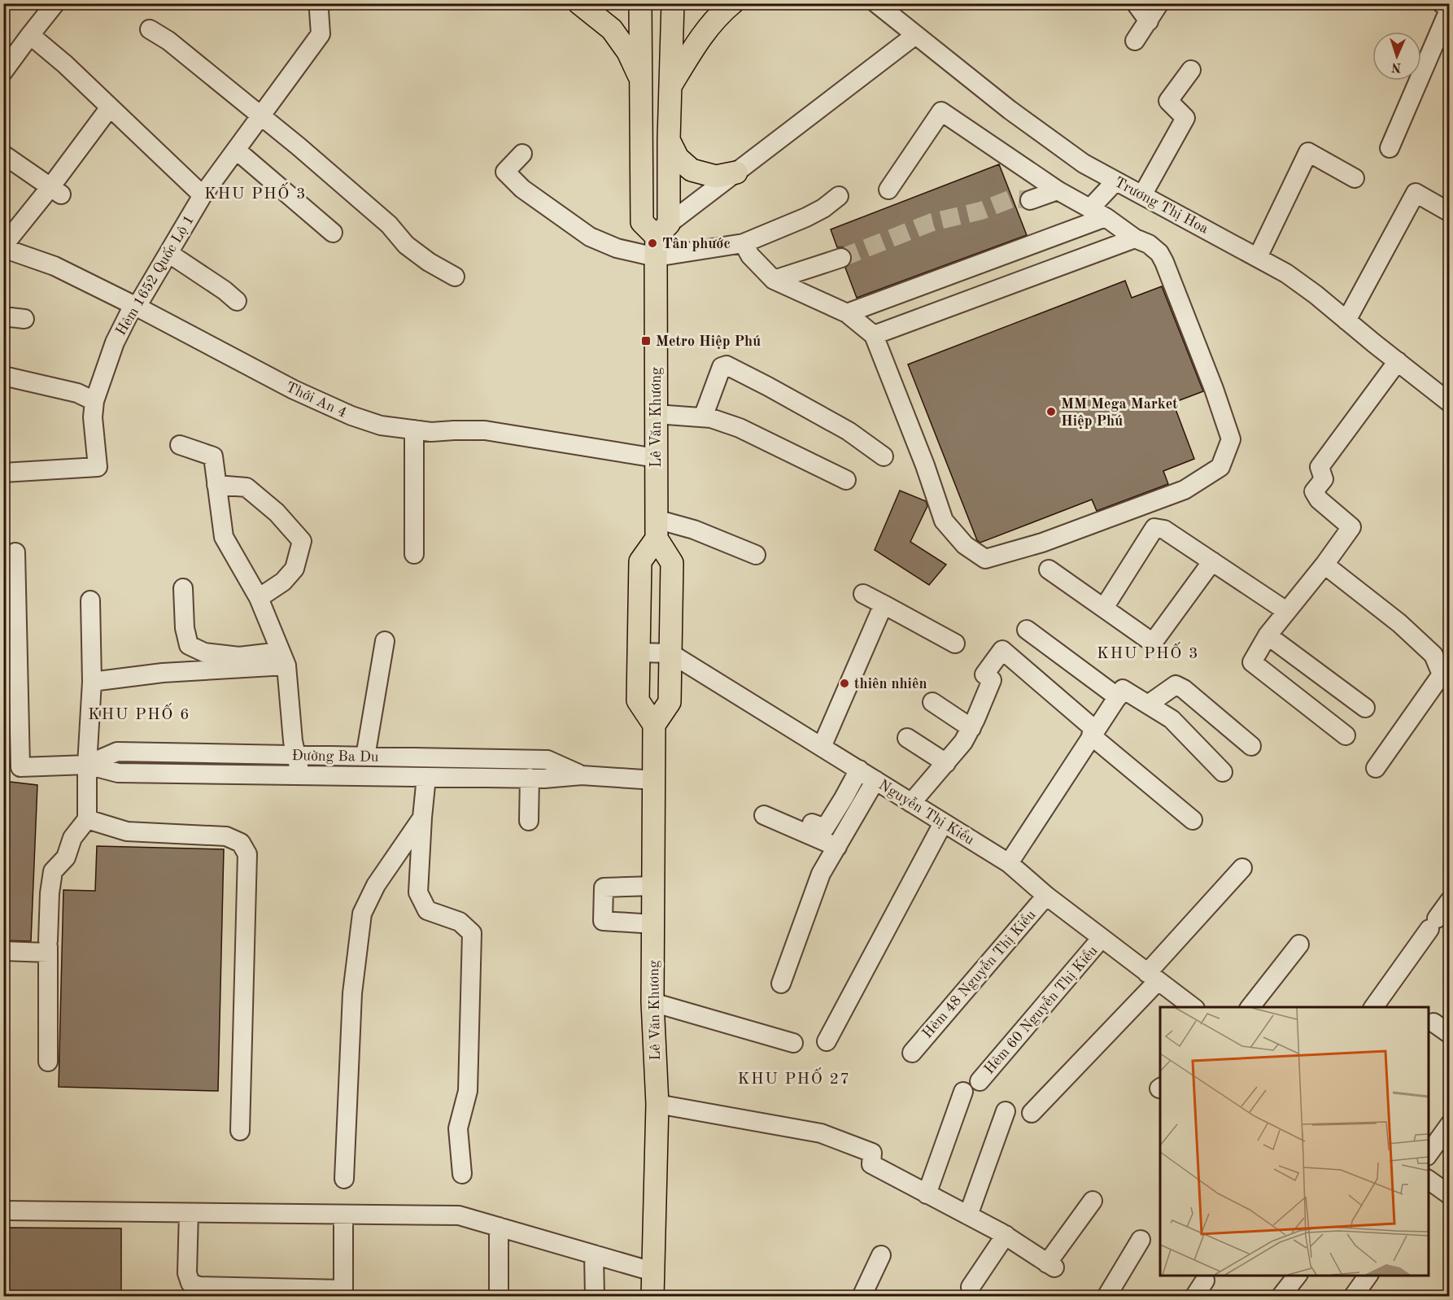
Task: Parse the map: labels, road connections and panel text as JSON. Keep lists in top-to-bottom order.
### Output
{
  "streets": {
    "main road": ["Lê Văn Khương"],
    "street": [
      "Trương Thị Hoa",
      "Hẻm 1652 Quốc Lộ 1",
      "Thới An 4",
      "Đường Ba Du",
      "Nguyễn Thị Kiểu",
      "Hẻm 48 Nguyễn Thị Kiểu",
      "Hẻm 60 Nguyễn Thị Kiểu"
    ]
  },
  "crossings": [
    ["Hẻm 1652 Quốc Lộ 1", "Thới An 4"],
    ["Thới An 4", "Lê Văn Khương"],
    ["Lê Văn Khương", "Đường Ba Du"],
    ["Nguyễn Thị Kiểu", "Hẻm 48 Nguyễn Thị Kiểu"],
    ["Nguyễn Thị Kiểu", "Hẻm 60 Nguyễn Thị Kiểu"]
  ],
  "districts": [
    "KHU PHỐ 3",
    "KHU PHỐ 3",
    "KHU PHỐ 6",
    "KHU PHỐ 27"
  ],
  "places": {
    "other": ["Tân phước", "MM Mega Market Hiệp Phú", "thiên nhiên"],
    "transit": ["Metro Hiệp Phú"]
  },
  "north": "bottom"
}
